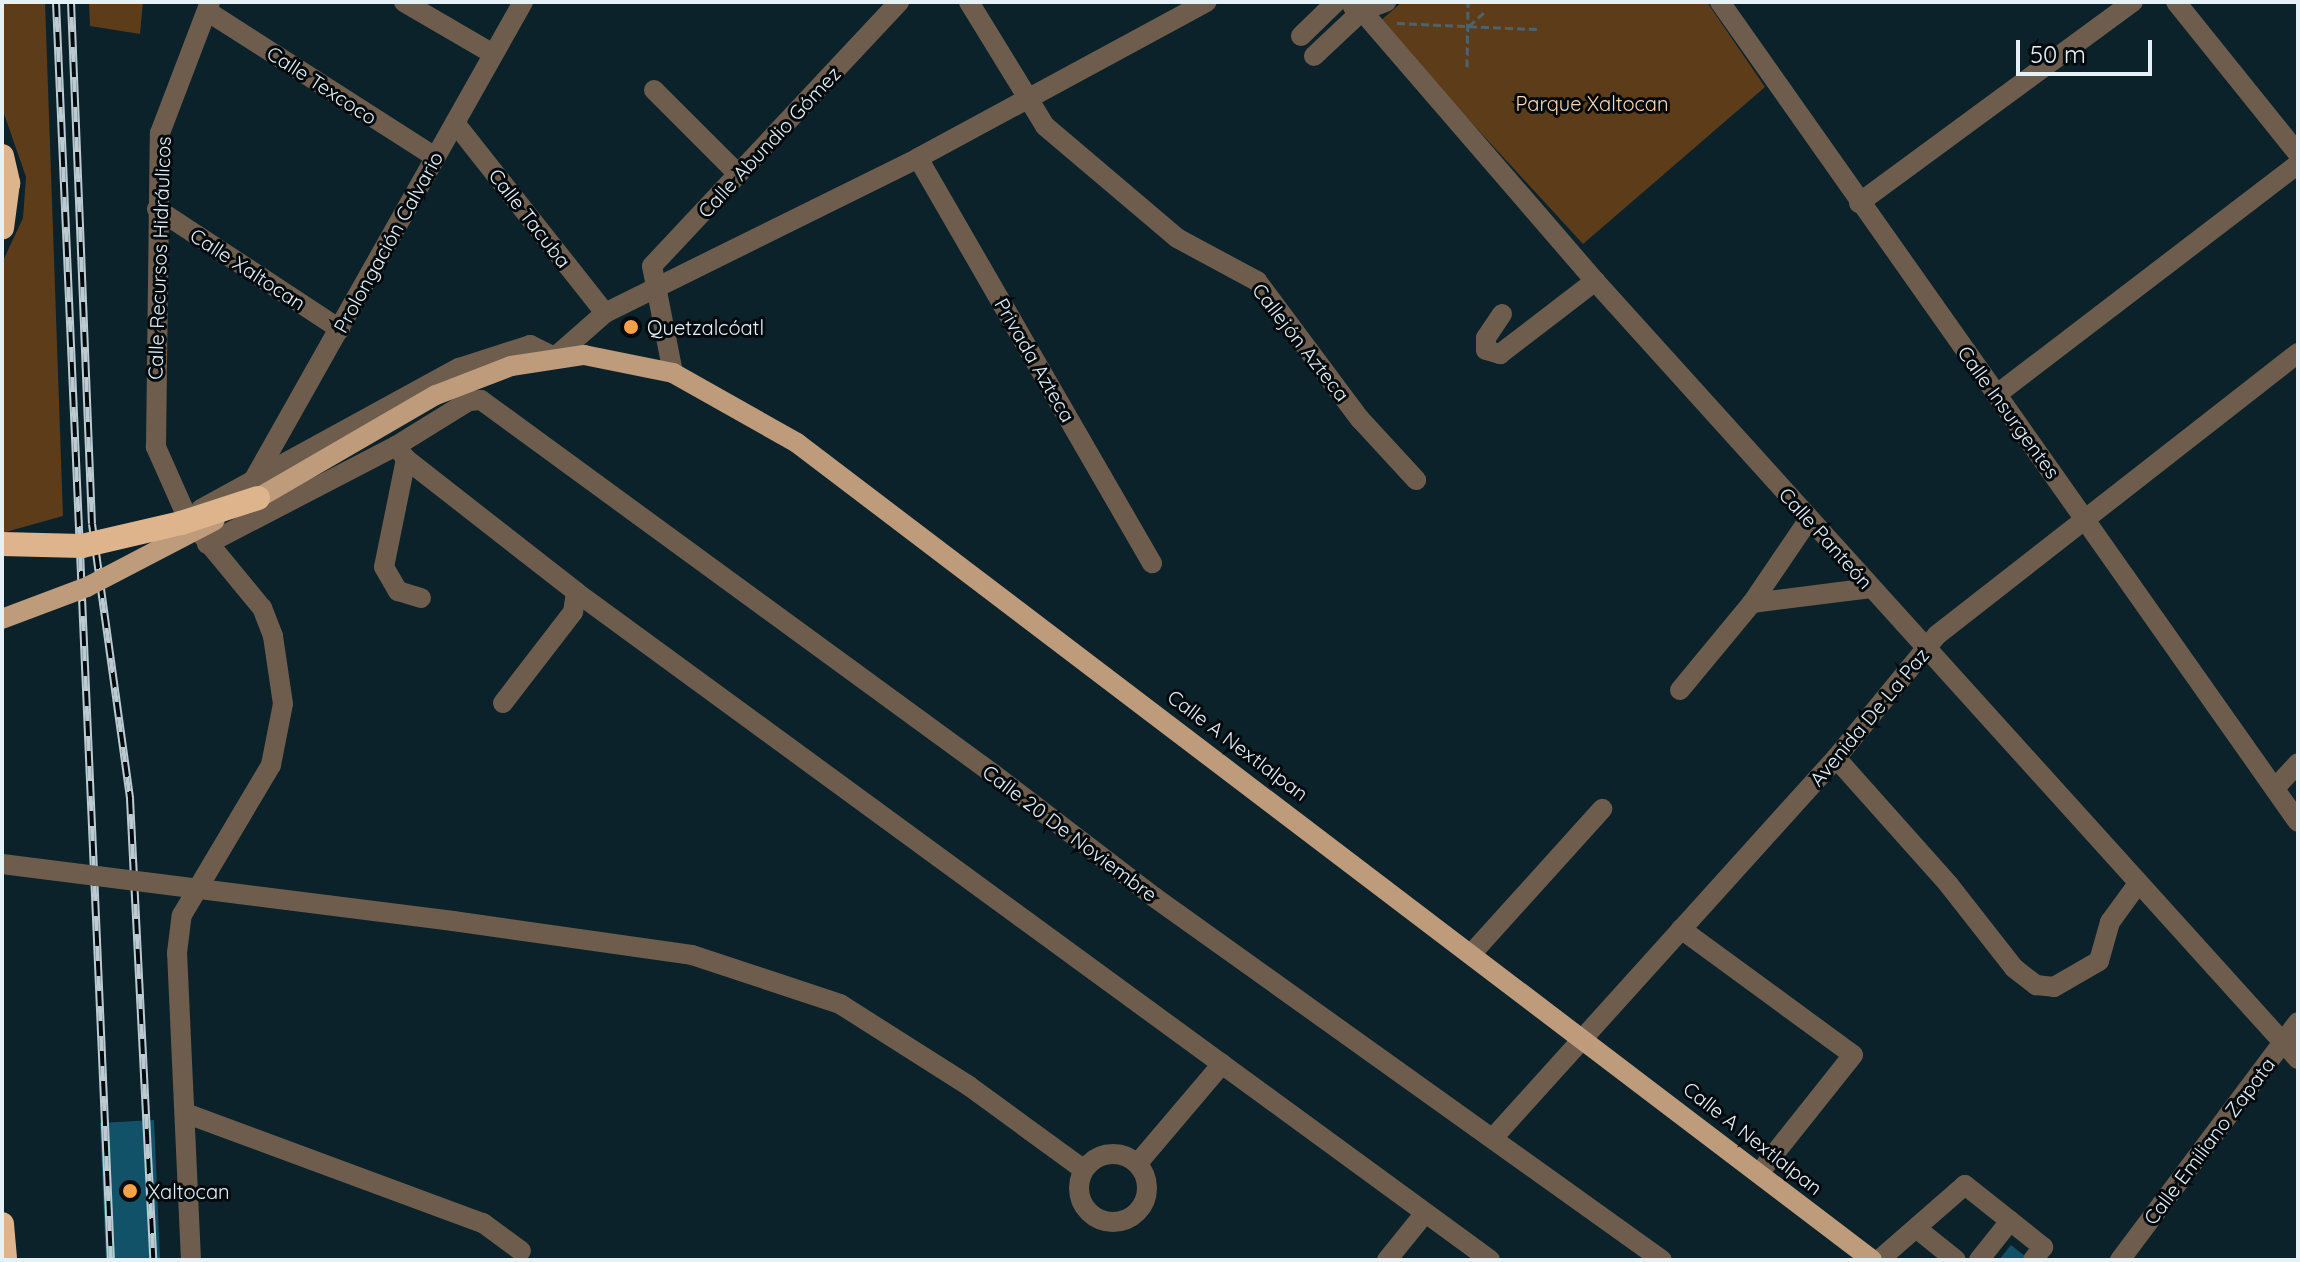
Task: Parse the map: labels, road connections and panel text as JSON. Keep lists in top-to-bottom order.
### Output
{
  "streets": {
    "main road": ["Calle A Nextlalpan"],
    "street": [
      "Calle Texcoco",
      "Calle Abundio Gómez",
      "Calle Tacuba",
      "Prolongación Calvario",
      "Calle Recursos Hidráulicos",
      "Calle Xaltocan",
      "Callejón Azteca",
      "Privada Azteca",
      "Calle Insurgentes",
      "Calle Panteón",
      "Avenida De La Paz",
      "Calle 20 De Noviembre",
      "Calle Emiliano Zapata"
    ]
  },
  "crossings": [
    ["Calle Texcoco", "Prolongación Calvario"],
    ["Calle Texcoco", "Calle Recursos Hidráulicos"],
    ["Calle Tacuba", "Prolongación Calvario"],
    ["Prolongación Calvario", "Calle Xaltocan"],
    ["Prolongación Calvario", "Calle A Nextlalpan"],
    ["Calle Recursos Hidráulicos", "Calle Xaltocan"],
    ["Calle Insurgentes", "Avenida De La Paz"],
    ["Calle Panteón", "Avenida De La Paz"],
    ["Calle Panteón", "Calle Emiliano Zapata"],
    ["Avenida De La Paz", "Calle A Nextlalpan"],
    ["Avenida De La Paz", "Calle 20 De Noviembre"]
  ],
  "parks": ["Parque Xaltocan"],
  "places": ["Quetzalcóatl", "Xaltocan"],
  "scale_bar": "50 m"
}
